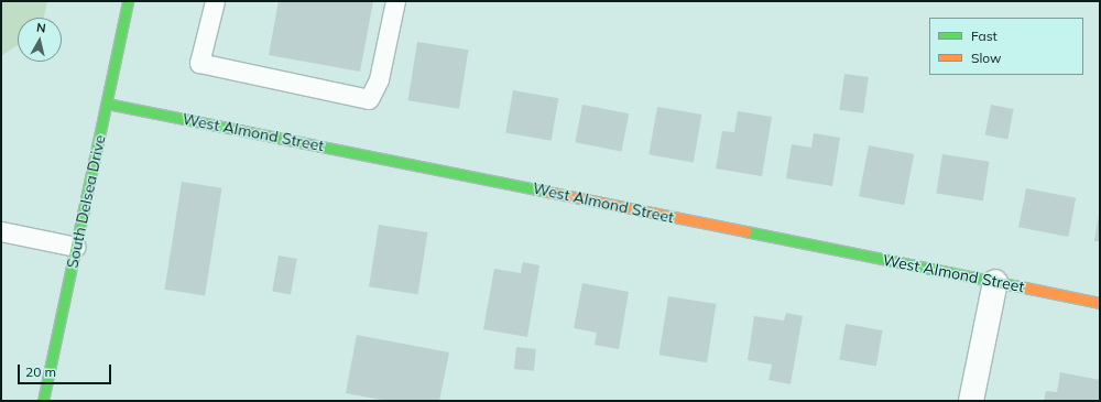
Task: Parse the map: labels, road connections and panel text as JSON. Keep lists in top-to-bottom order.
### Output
{
  "streets": {
    "street": ["West Almond Street", "South Delsea Drive"]
  },
  "crossings": [
    ["West Almond Street", "South Delsea Drive"]
  ],
  "legend": ["Fast", "Slow"],
  "scale_bar": "20 m",
  "north": "top"
}
